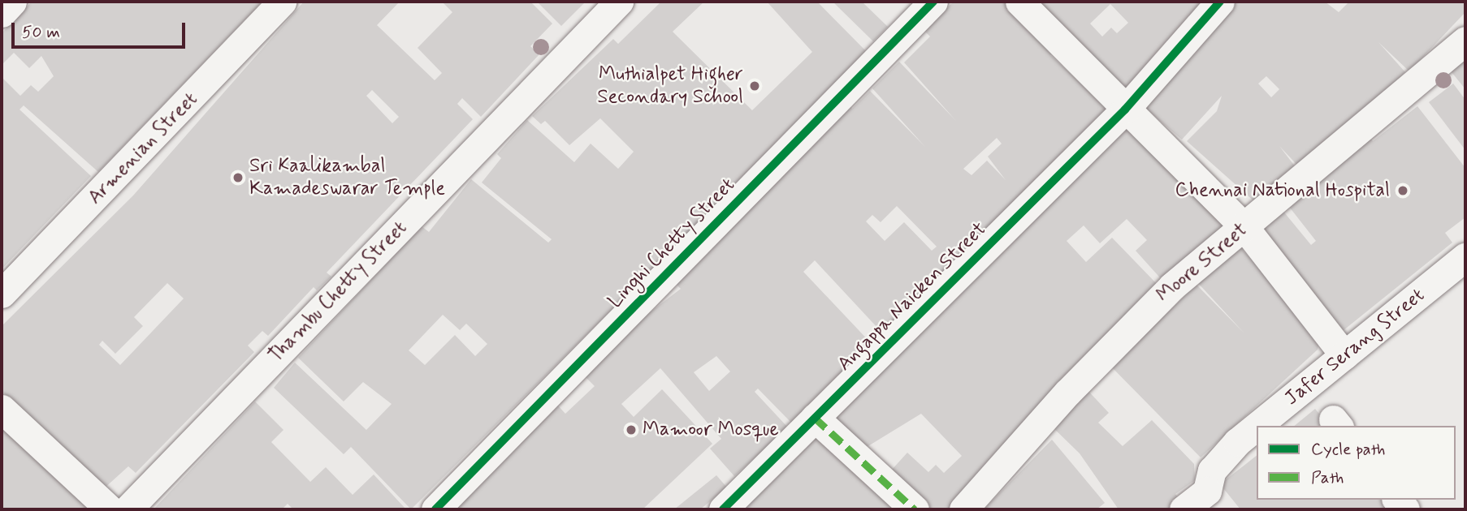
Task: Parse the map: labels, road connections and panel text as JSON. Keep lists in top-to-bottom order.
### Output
{
  "streets": {
    "street": [
      "Armenian Street",
      "Linghi Chetty Street",
      "Moore Street",
      "Thambu Chetty Street",
      "Angappa Naicken Street",
      "Jafer Serang Street"
    ]
  },
  "places": [
    "Muthialpet Higher Secondary School",
    "Sri Kaalikambal Kamadeswarar Temple",
    "Chennai National Hospital",
    "Mamoor Mosque"
  ],
  "legend": ["Cycle path", "Path"],
  "scale_bar": "50 m"
}
